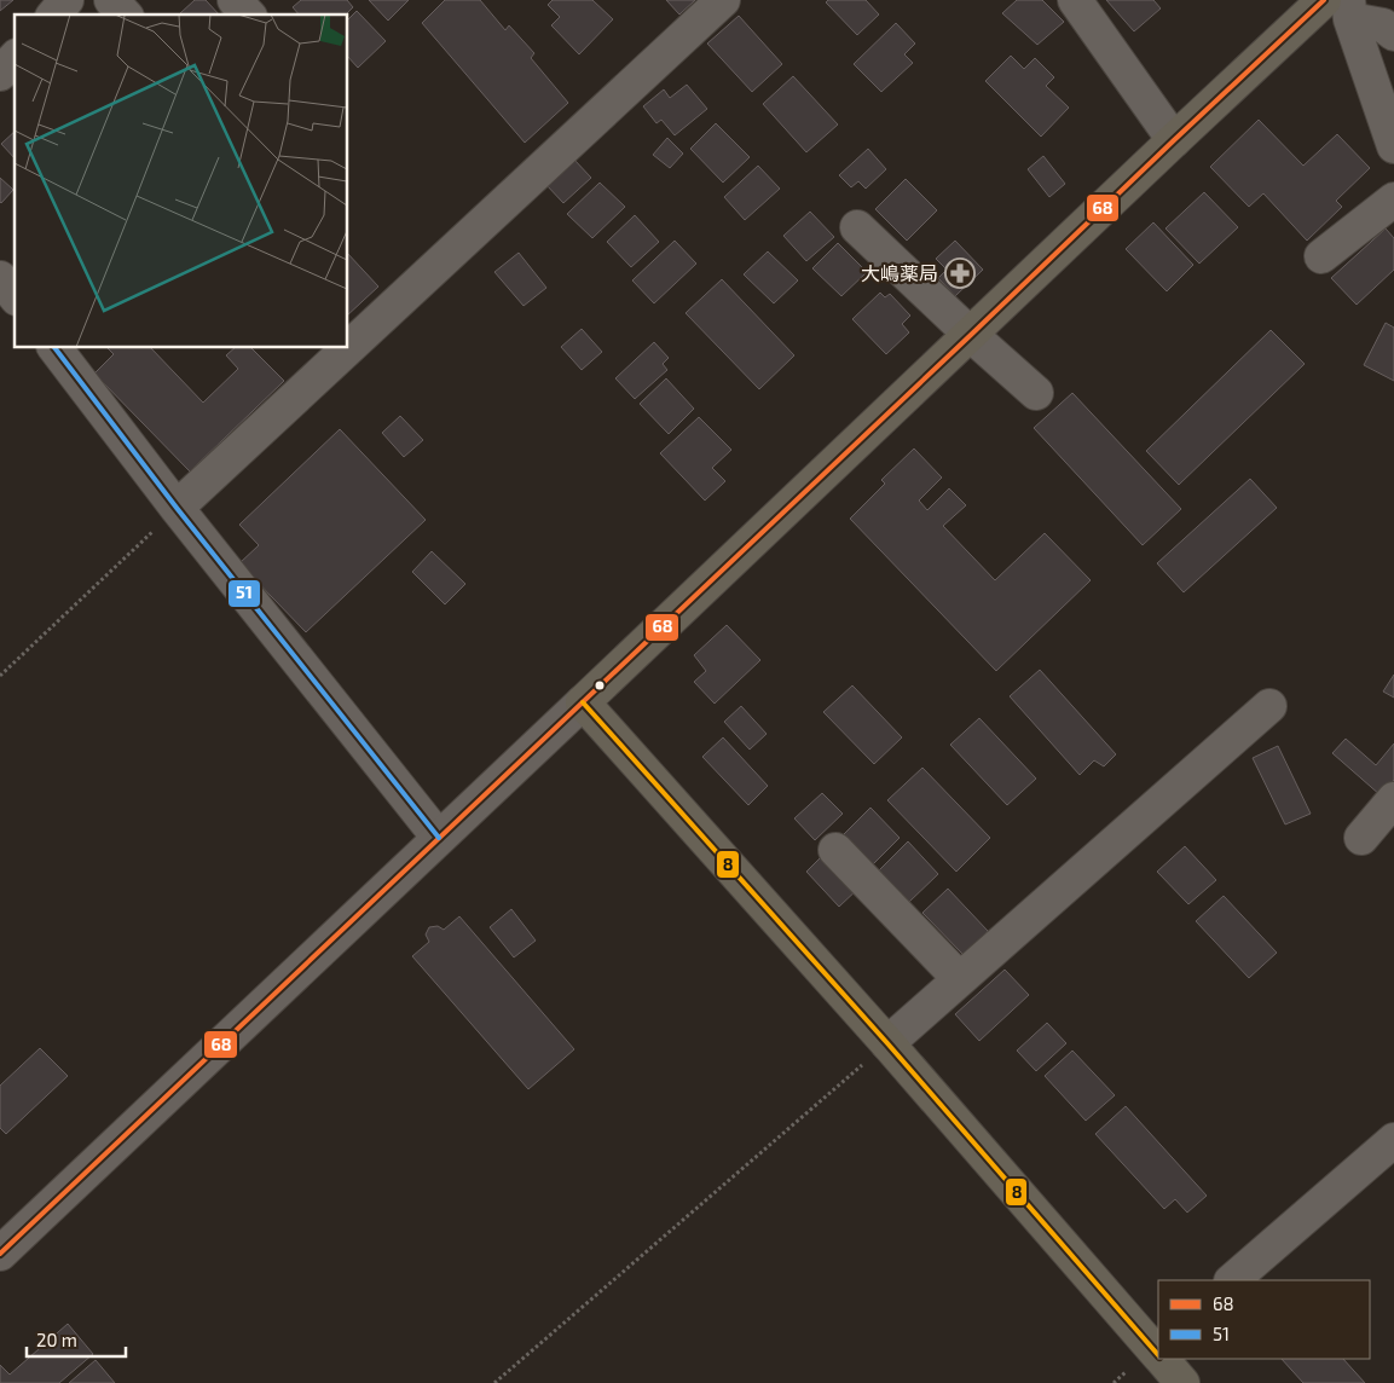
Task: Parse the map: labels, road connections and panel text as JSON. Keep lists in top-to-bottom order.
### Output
{
  "places": {
    "pharmacy": ["大嶋薬局"]
  },
  "lines": ["transit line 68", "transit line 51", "transit line 8"],
  "legend": ["68", "51"],
  "scale_bar": "20 m"
}
